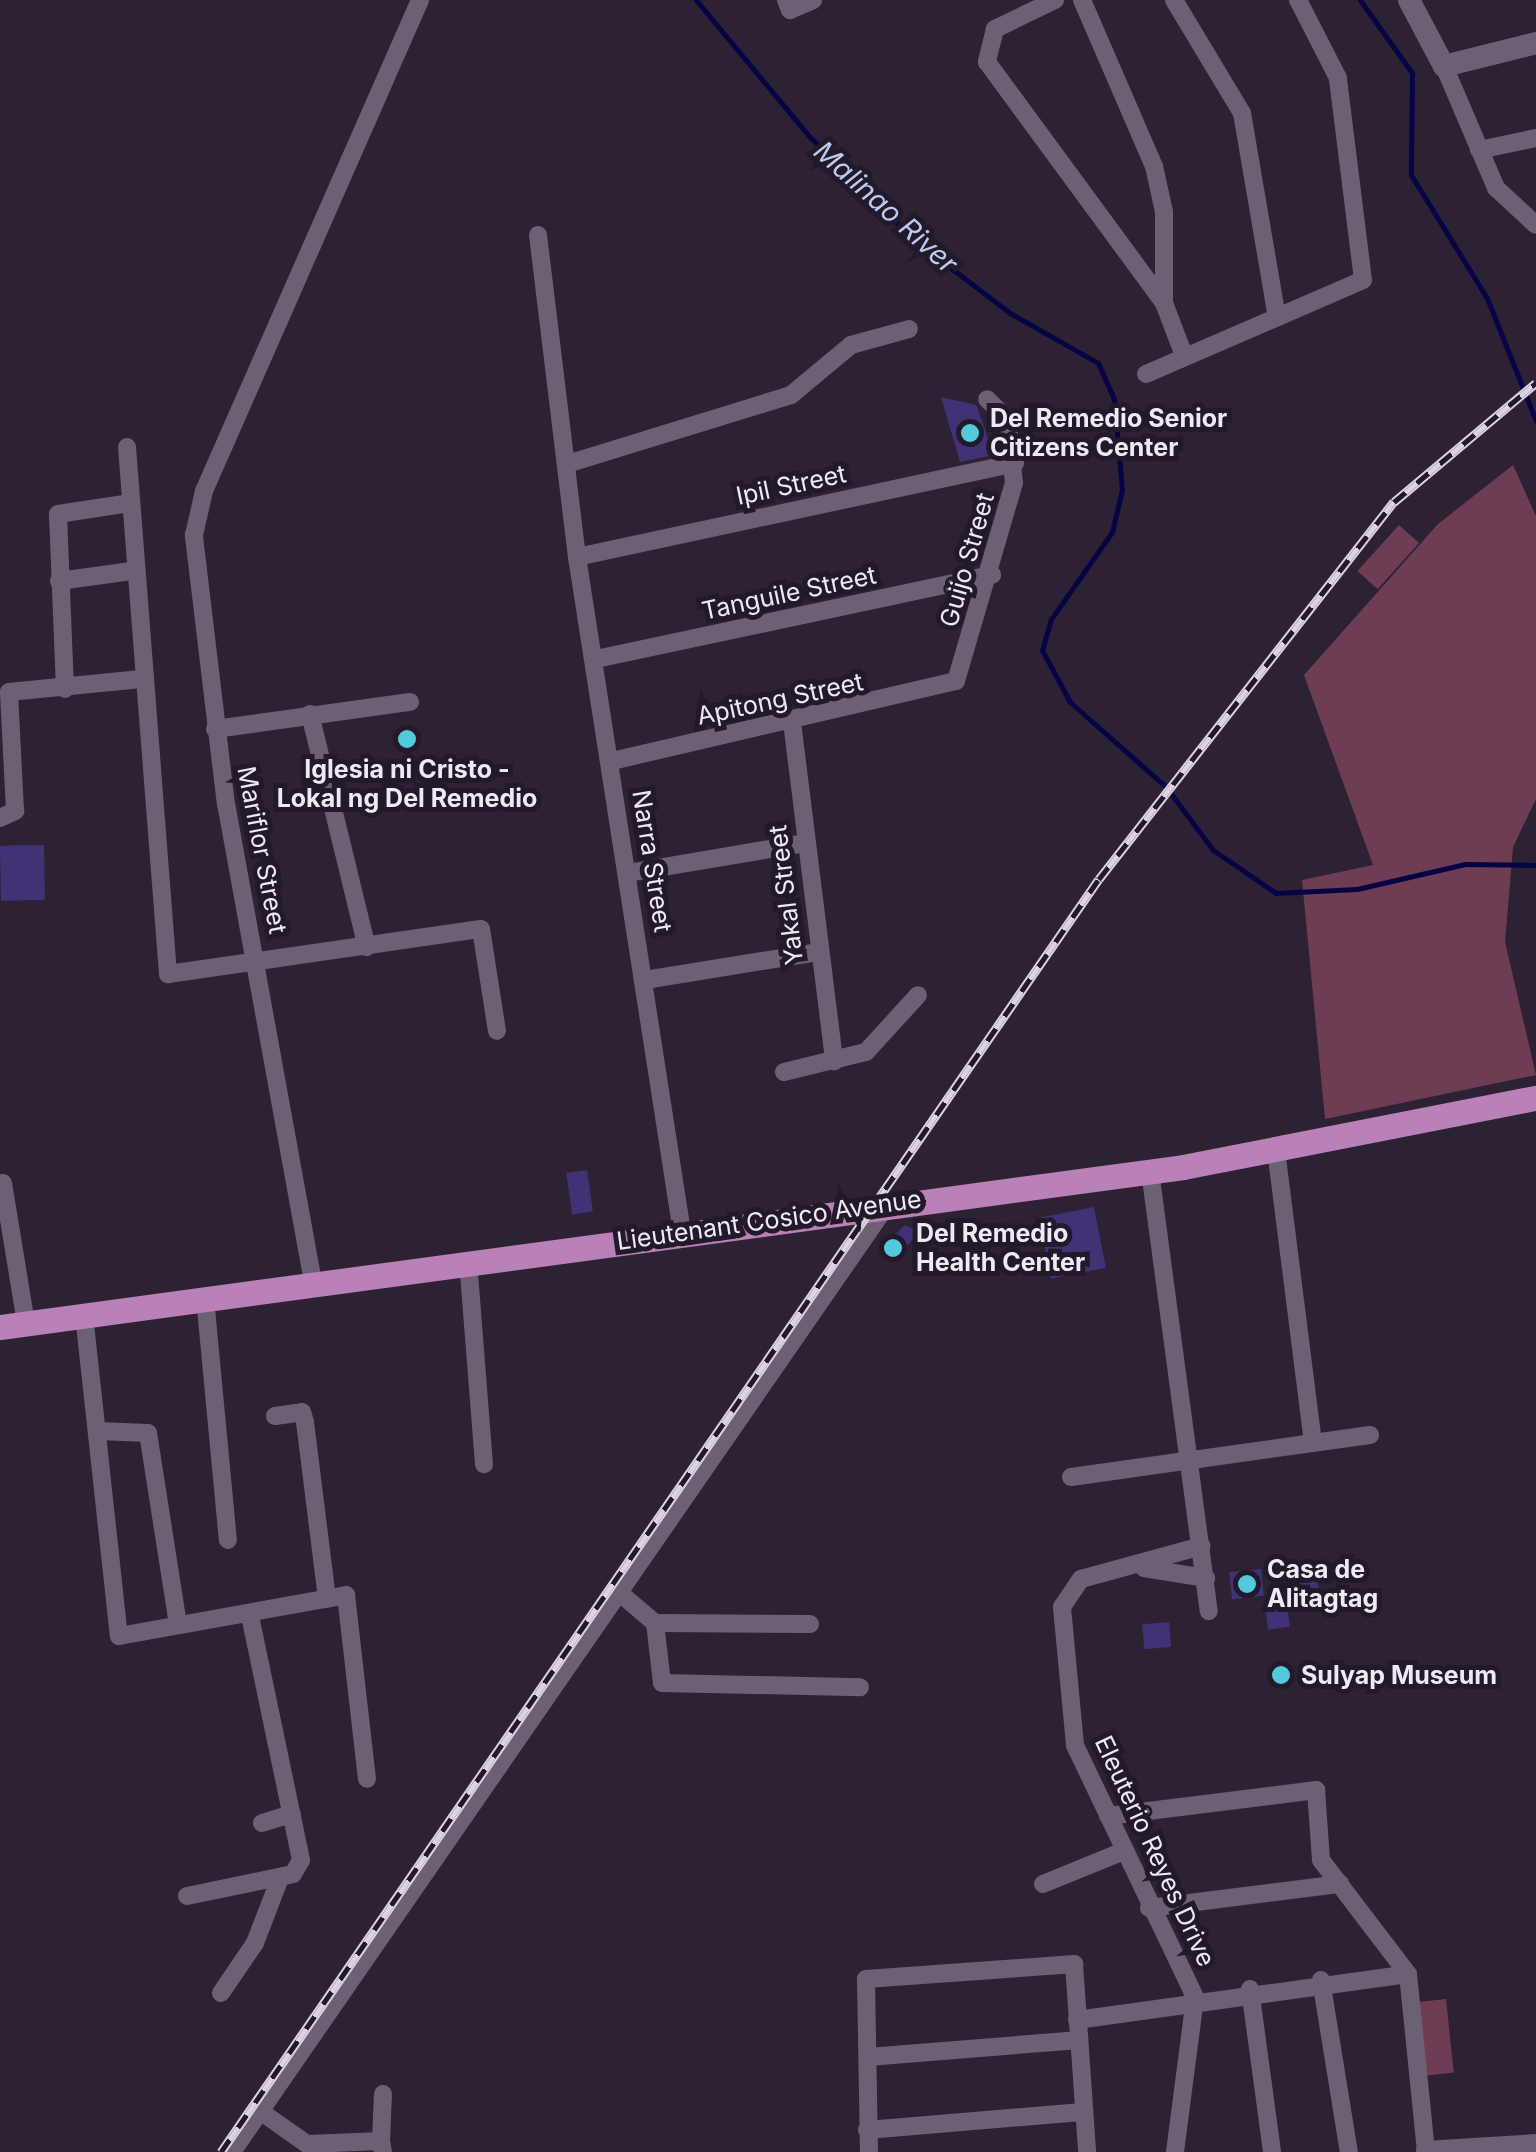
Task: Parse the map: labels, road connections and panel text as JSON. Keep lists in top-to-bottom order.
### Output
{
  "streets": {
    "main road": ["Lieutenant Cosico Avenue"],
    "street": [
      "Ipil Street",
      "Guijo Street",
      "Tanguile Street",
      "Apitong Street",
      "Mariflor Street",
      "Narra Street",
      "Yakal Street",
      "Eleuterio Reyes Drive"
    ]
  },
  "crossings": [
    ["Ipil Street", "Guijo Street"],
    ["Ipil Street", "Narra Street"],
    ["Guijo Street", "Tanguile Street"],
    ["Guijo Street", "Apitong Street"],
    ["Tanguile Street", "Narra Street"],
    ["Apitong Street", "Narra Street"],
    ["Apitong Street", "Yakal Street"],
    ["Mariflor Street", "Lieutenant Cosico Avenue"],
    ["Narra Street", "Lieutenant Cosico Avenue"]
  ],
  "water": ["Malinao River"],
  "places": [
    "Del Remedio Senior Citizens Center",
    "Iglesia ni Cristo - Lokal ng Del Remedio",
    "Del Remedio Health Center",
    "Casa de Alitagtag",
    "Sulyap Museum"
  ]
}
